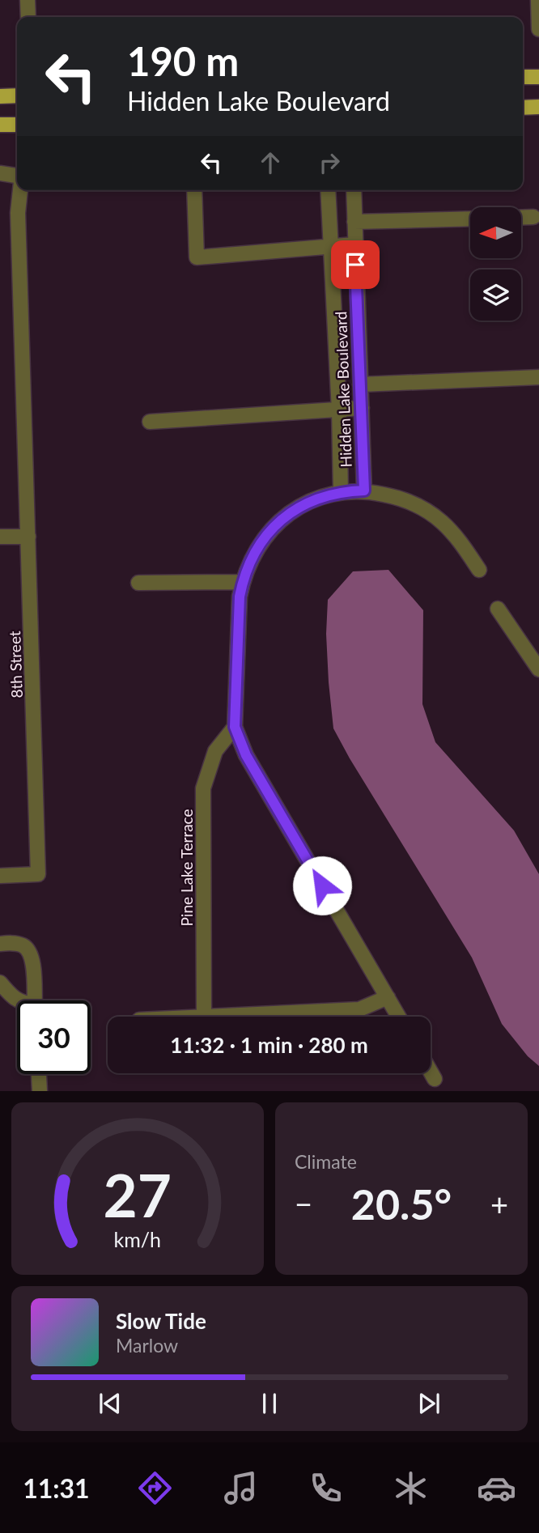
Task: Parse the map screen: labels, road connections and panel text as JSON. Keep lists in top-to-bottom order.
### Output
{
  "streets": {
    "street": ["Hidden Lake Boulevard", "8th Street", "Pine Lake Terrace"]
  },
  "north": "left",
  "page": {
    "turn": ["190 m", "Hidden Lake Boulevard"],
    "limit": "30",
    "trip": "11:32 · 1 min · 280 m",
    "tile": "Climate",
    "heat": ["−", "20.5°", "+"],
    "song": ["Slow Tide", "Marlow"],
    "tabs": "11:31",
    "gauge": ["27", "km/h"]
  }
}
